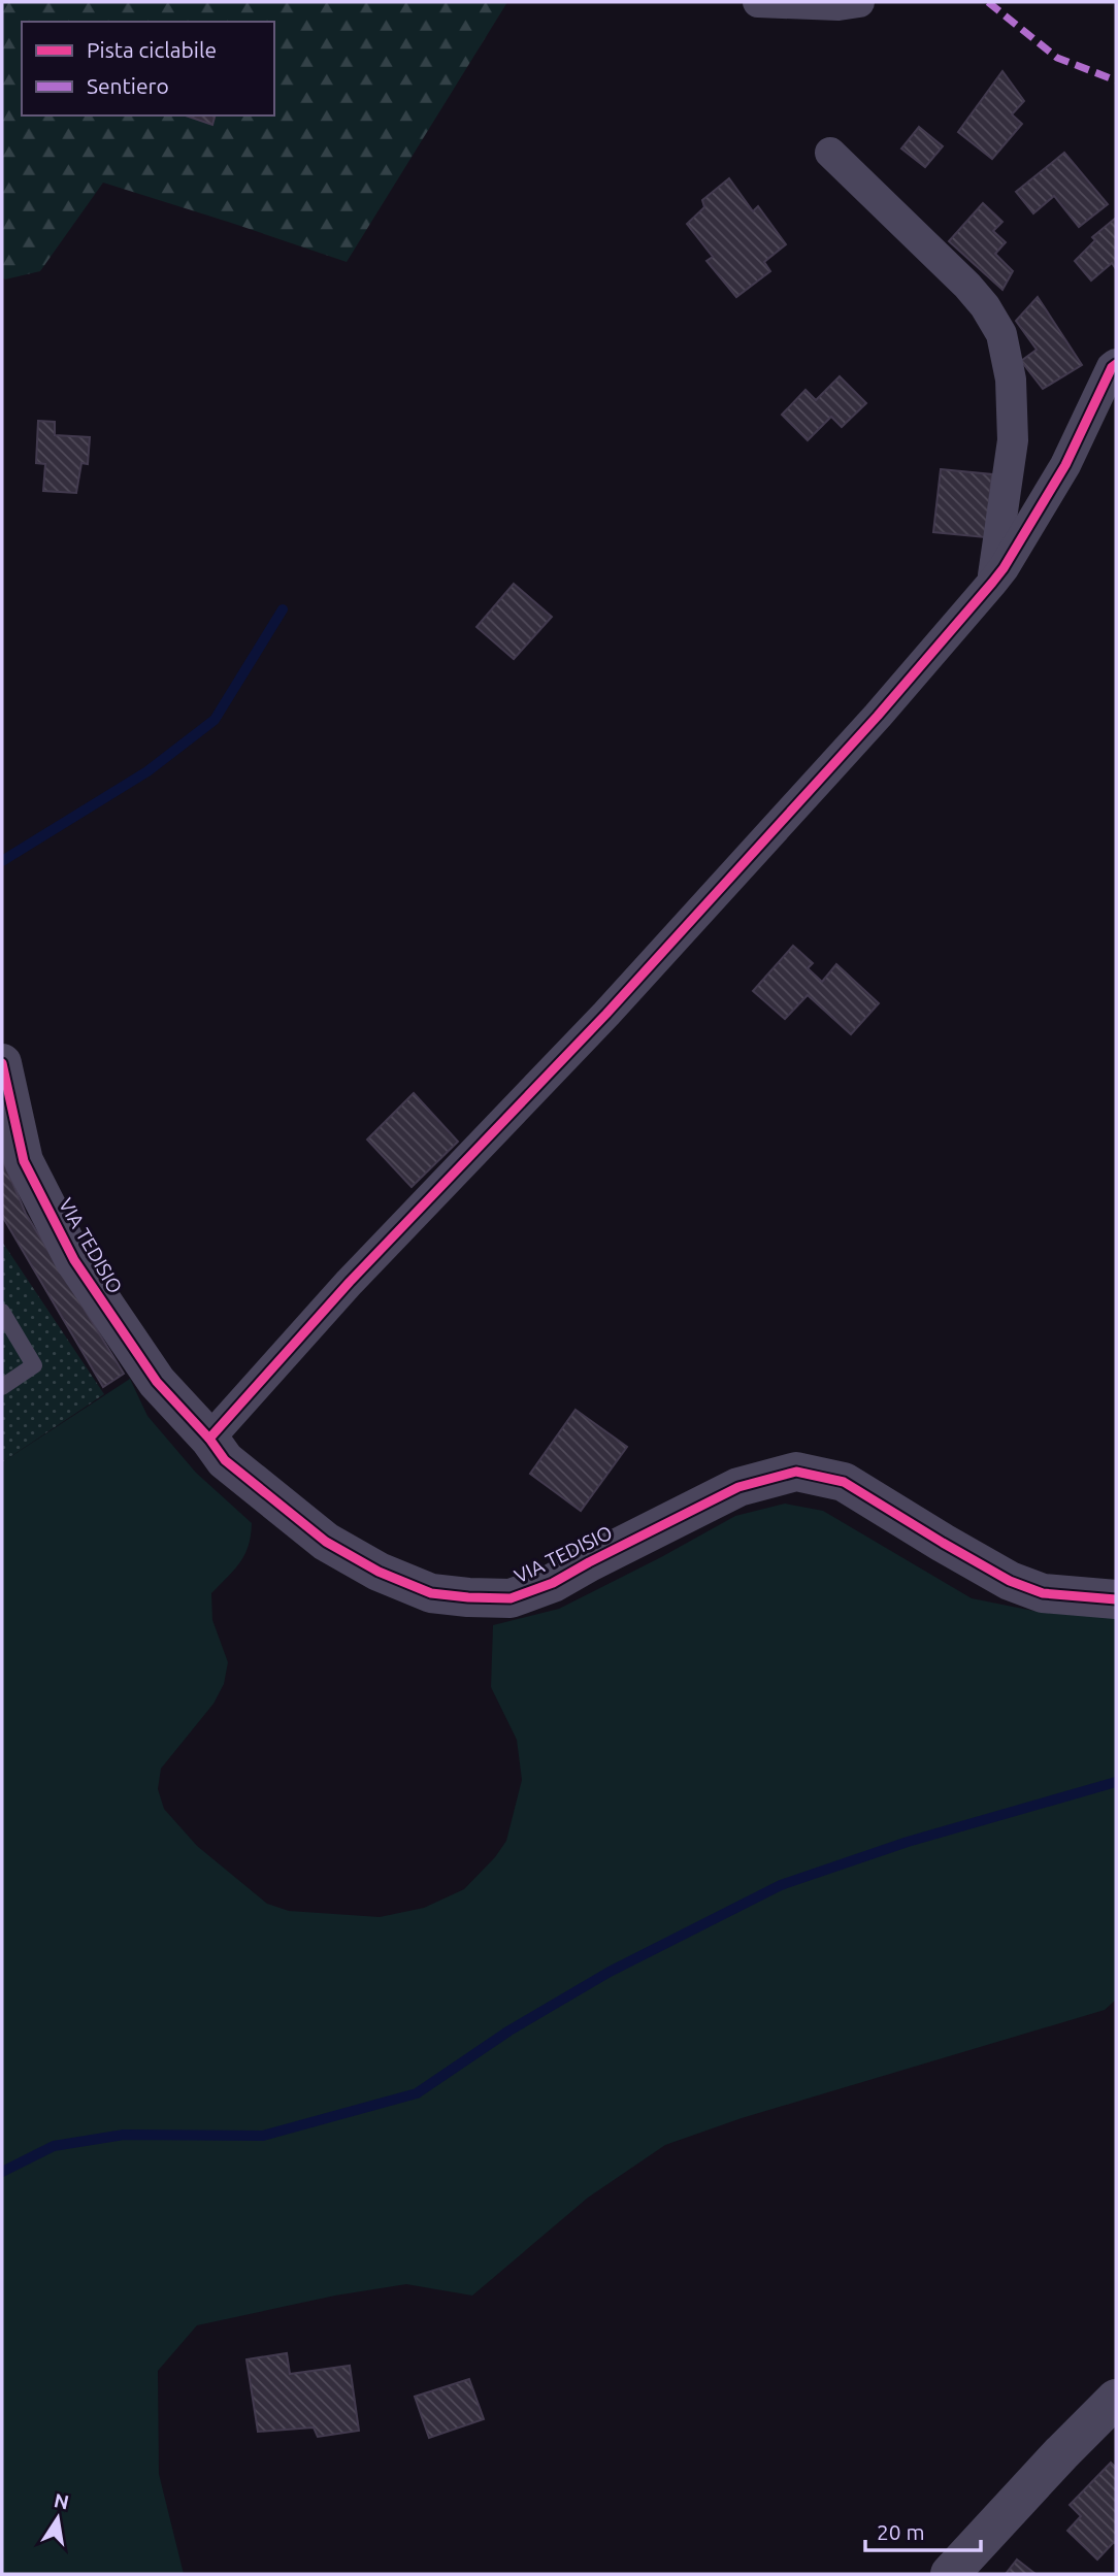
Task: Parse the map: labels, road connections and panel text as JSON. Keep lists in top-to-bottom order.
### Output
{
  "streets": {
    "street": ["VIA TEDISIO"]
  },
  "legend": ["Pista ciclabile", "Sentiero"],
  "scale_bar": "20 m",
  "north": "top"
}
